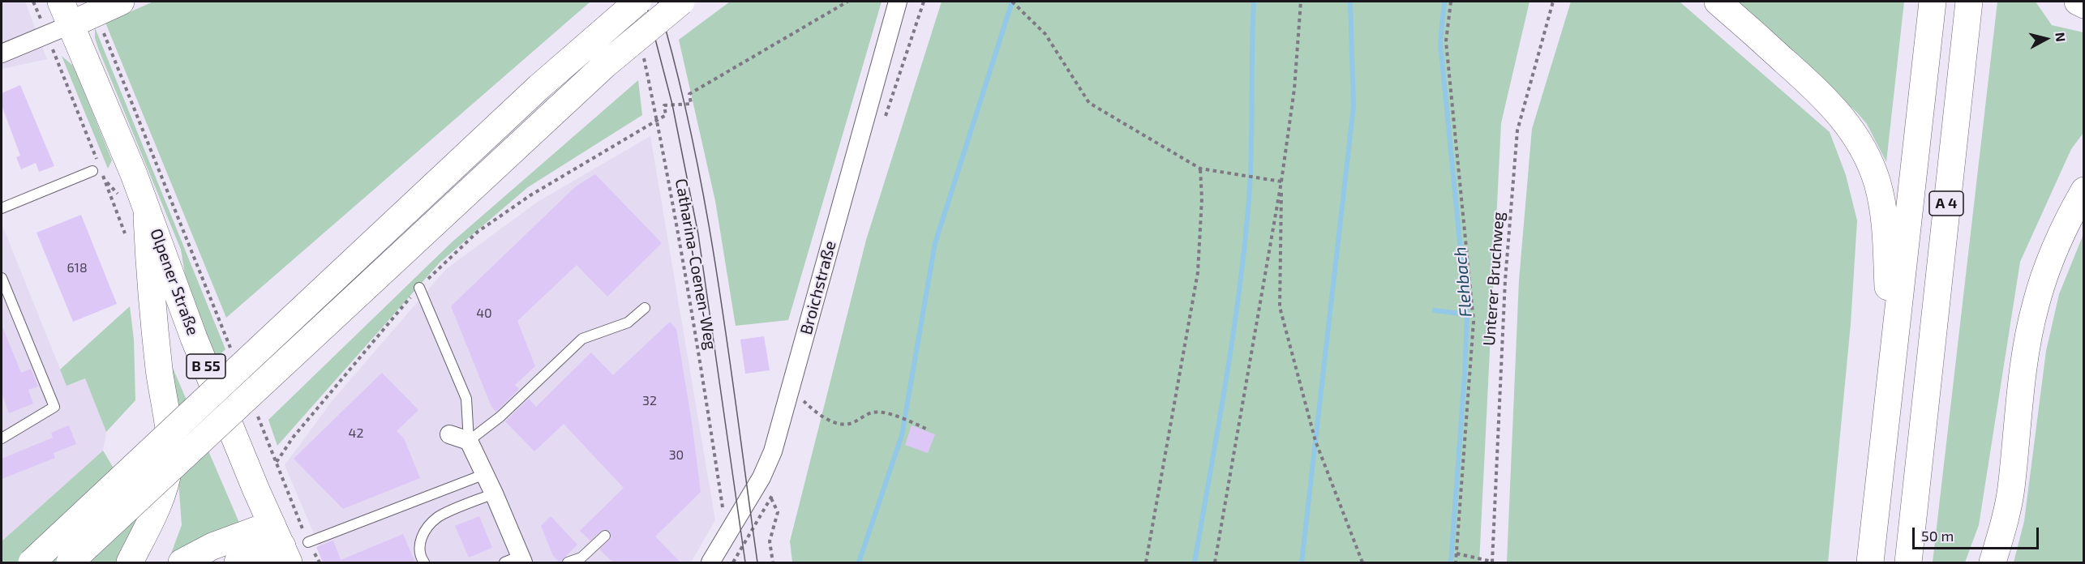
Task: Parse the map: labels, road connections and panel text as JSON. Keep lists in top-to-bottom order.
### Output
{
  "streets": {
    "main road": ["A 4", "Olpener Straße", "B 55"],
    "street": ["Broichstraße"],
    "path": ["Catharina-Coenen-Weg", "Unterer Bruchweg"]
  },
  "crossings": [
    ["Catharina-Coenen-Weg", "Broichstraße"]
  ],
  "water": ["Flehbach"],
  "house_numbers": [
    "618",
    "40",
    "32",
    "42",
    "30"
  ],
  "scale_bar": "50 m",
  "north": "right"
}
